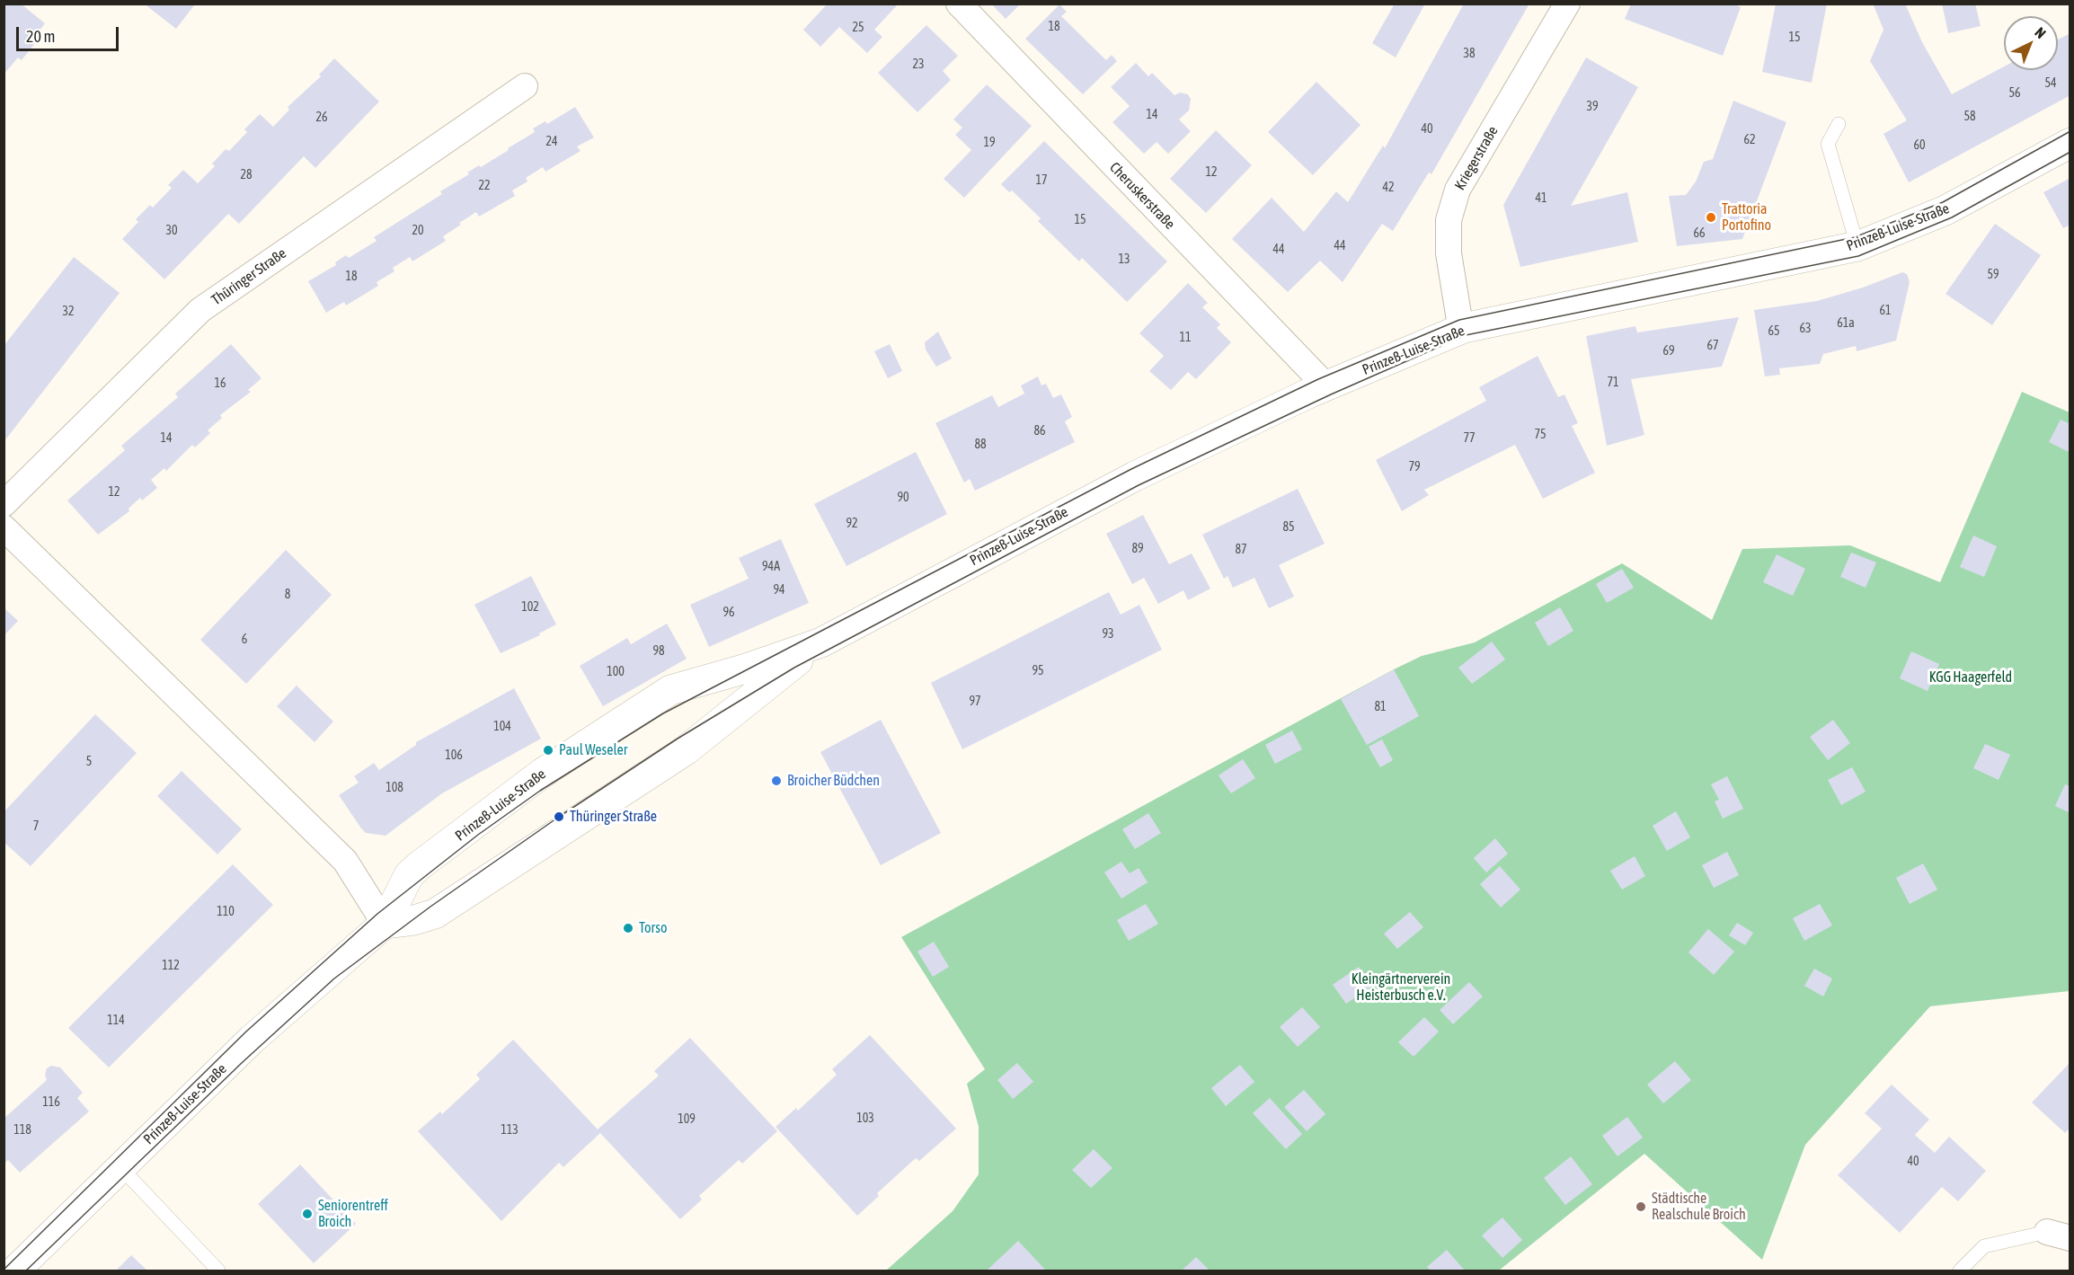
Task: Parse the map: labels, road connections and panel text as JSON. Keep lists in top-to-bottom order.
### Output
{
  "streets": {
    "main road": ["Prinzeß-Luise-Straße"],
    "street": ["Kriegerstraße", "Cheruskerstraße", "Thüringer Straße"]
  },
  "crossings": [
    ["Kriegerstraße", "Prinzeß-Luise-Straße"],
    ["Cheruskerstraße", "Prinzeß-Luise-Straße"]
  ],
  "parks": ["KGG Haagerfeld", "Kleingärtnerverein Heisterbusch e.V."],
  "places": [
    "Trattoria Portofino",
    "Paul Weseler",
    "Broicher Büdchen",
    "Thüringer Straße",
    "Torso",
    "Städtische Realschule Broich",
    "Seniorentreff Broich"
  ],
  "house_numbers": [
    "18",
    "25",
    "15",
    "38",
    "23",
    "54",
    "56",
    "39",
    "14",
    "58",
    "26",
    "40",
    "62",
    "24",
    "19",
    "60",
    "12",
    "28",
    "17",
    "22",
    "42",
    "41",
    "15",
    "30",
    "20",
    "66",
    "44",
    "44",
    "13",
    "59",
    "18",
    "61",
    "32",
    "61a",
    "63",
    "65",
    "11",
    "67",
    "69",
    "71",
    "16",
    "86",
    "75",
    "14",
    "77",
    "88",
    "79",
    "12",
    "90",
    "92",
    "85",
    "89",
    "87",
    "94A",
    "94",
    "8",
    "102",
    "96",
    "93",
    "6",
    "98",
    "95",
    "100",
    "97",
    "81",
    "104",
    "106",
    "5",
    "108",
    "7",
    "110",
    "112",
    "114",
    "116",
    "103",
    "109",
    "118",
    "113",
    "40"
  ],
  "scale_bar": "20 m",
  "north": "top right"
}
